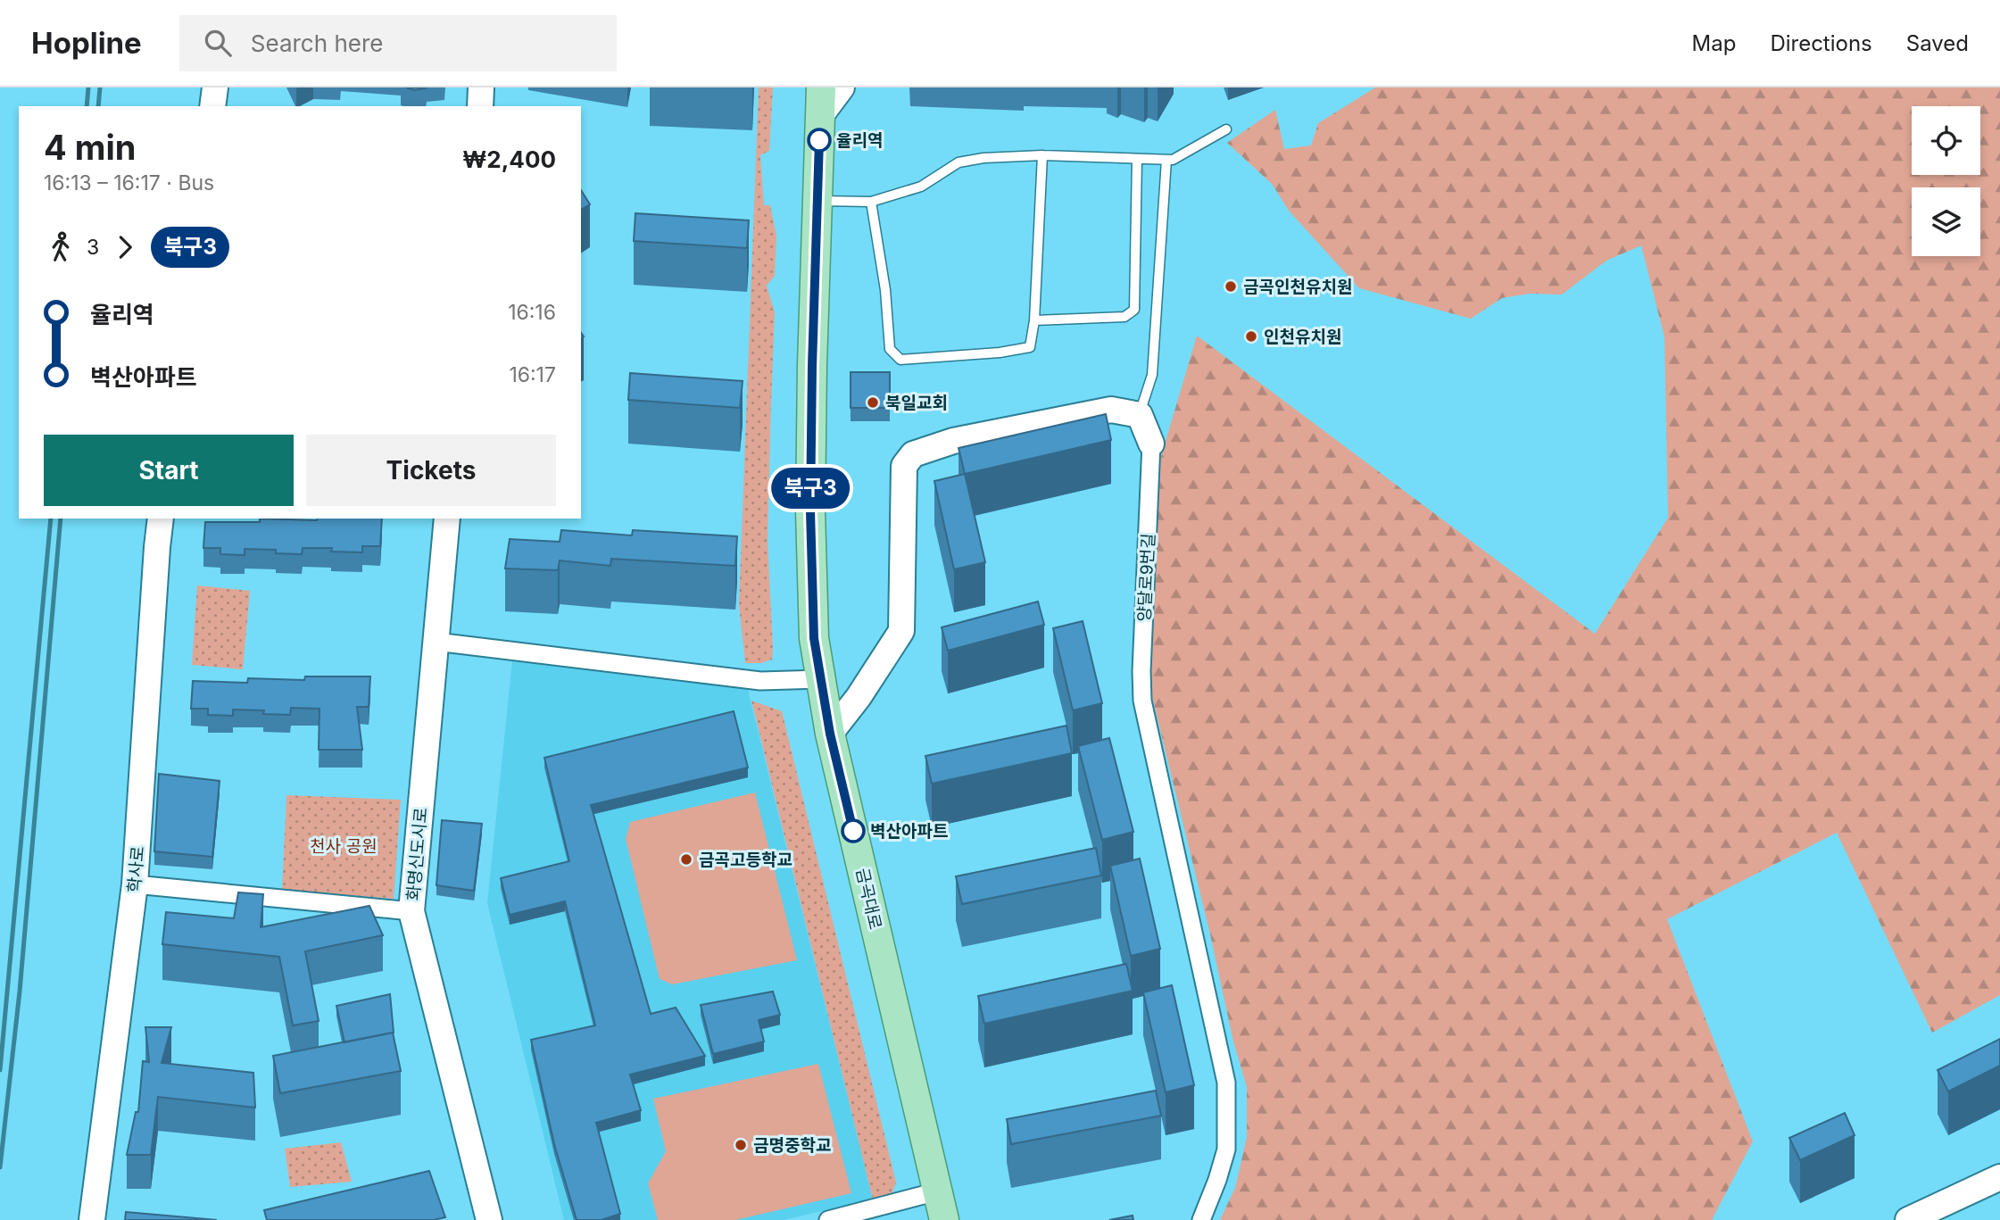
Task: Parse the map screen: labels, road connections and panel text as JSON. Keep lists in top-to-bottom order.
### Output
{
  "streets": {
    "main road": [
      "양달로9번길",
      "화명신도시로",
      "학사로",
      "금곡대로"
    ]
  },
  "parks": ["천사 공원"],
  "places": [
    "율리역",
    "금곡인천유치원",
    "인천유치원",
    "북일교회",
    "벽산아파트",
    "금곡고등학교",
    "금명중학교"
  ],
  "lines": ["bus line 북구3"],
  "page": {
    "header": "Hopline",
    "search": "Search here",
    "nav": ["Map", "Directions", "Saved"],
    "on_map": "북구3",
    "heading": ["4 min", "16:13 – 16:17 · Bus", "₩2,400"],
    "legs": ["3", "북구3"],
    "list": [
      {
        "name": "율리역",
        "value": "16:16"
      },
      {
        "name": "벽산아파트",
        "value": "16:17"
      }
    ],
    "buttons": ["Start", "Tickets"]
  }
}
